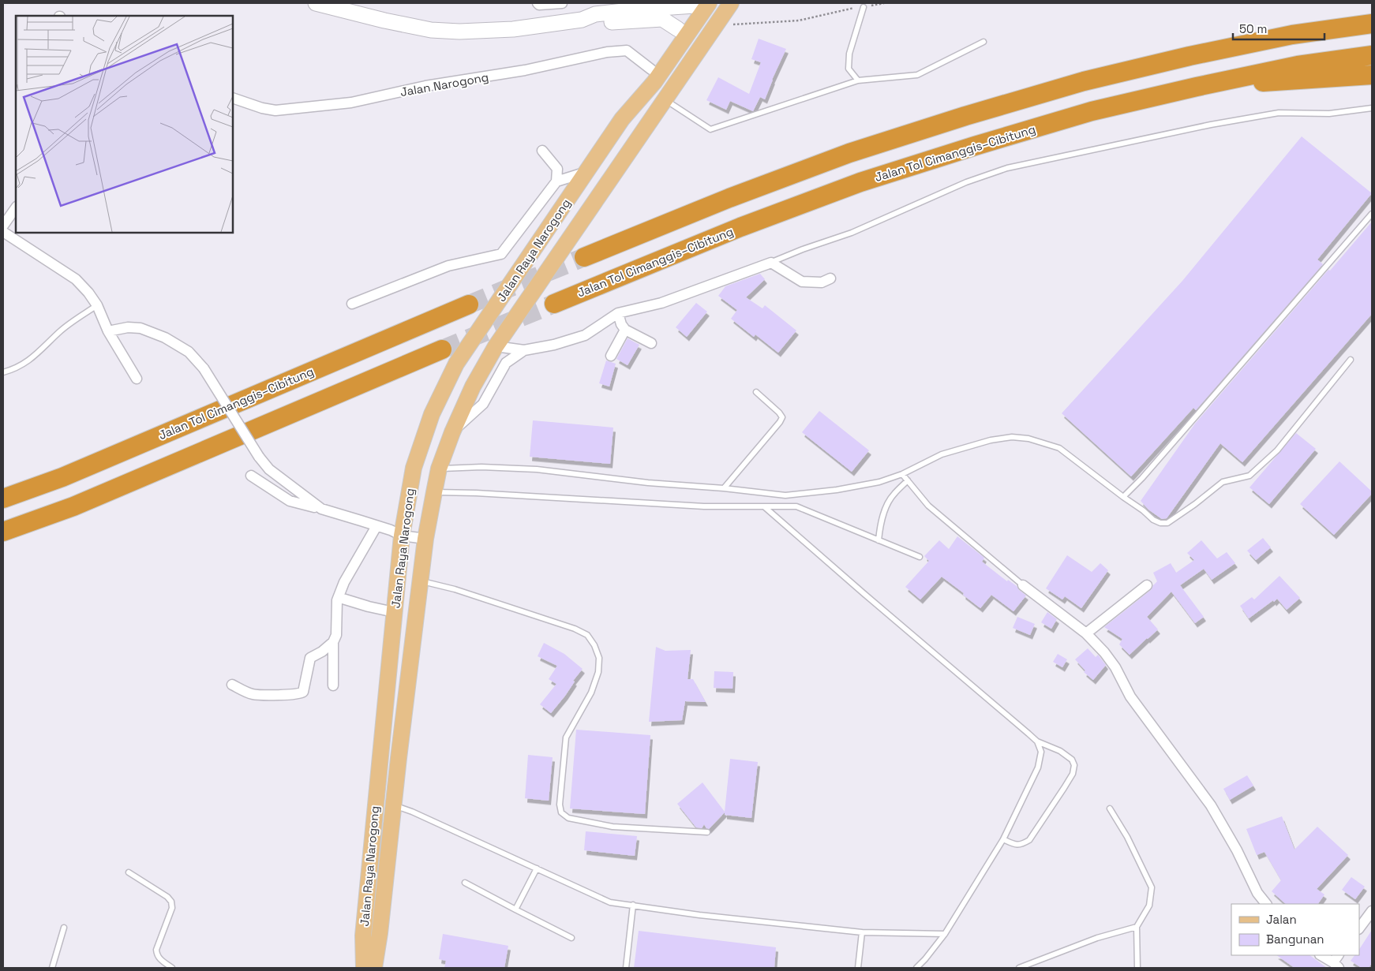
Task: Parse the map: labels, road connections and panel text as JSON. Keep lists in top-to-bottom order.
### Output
{
  "streets": {
    "highway": ["Jalan Tol Cimanggis–Cibitung"],
    "main road": ["Jalan Raya Narogong"],
    "street": ["Jalan Narogong"]
  },
  "legend": ["Jalan", "Bangunan"],
  "scale_bar": "50 m"
}
